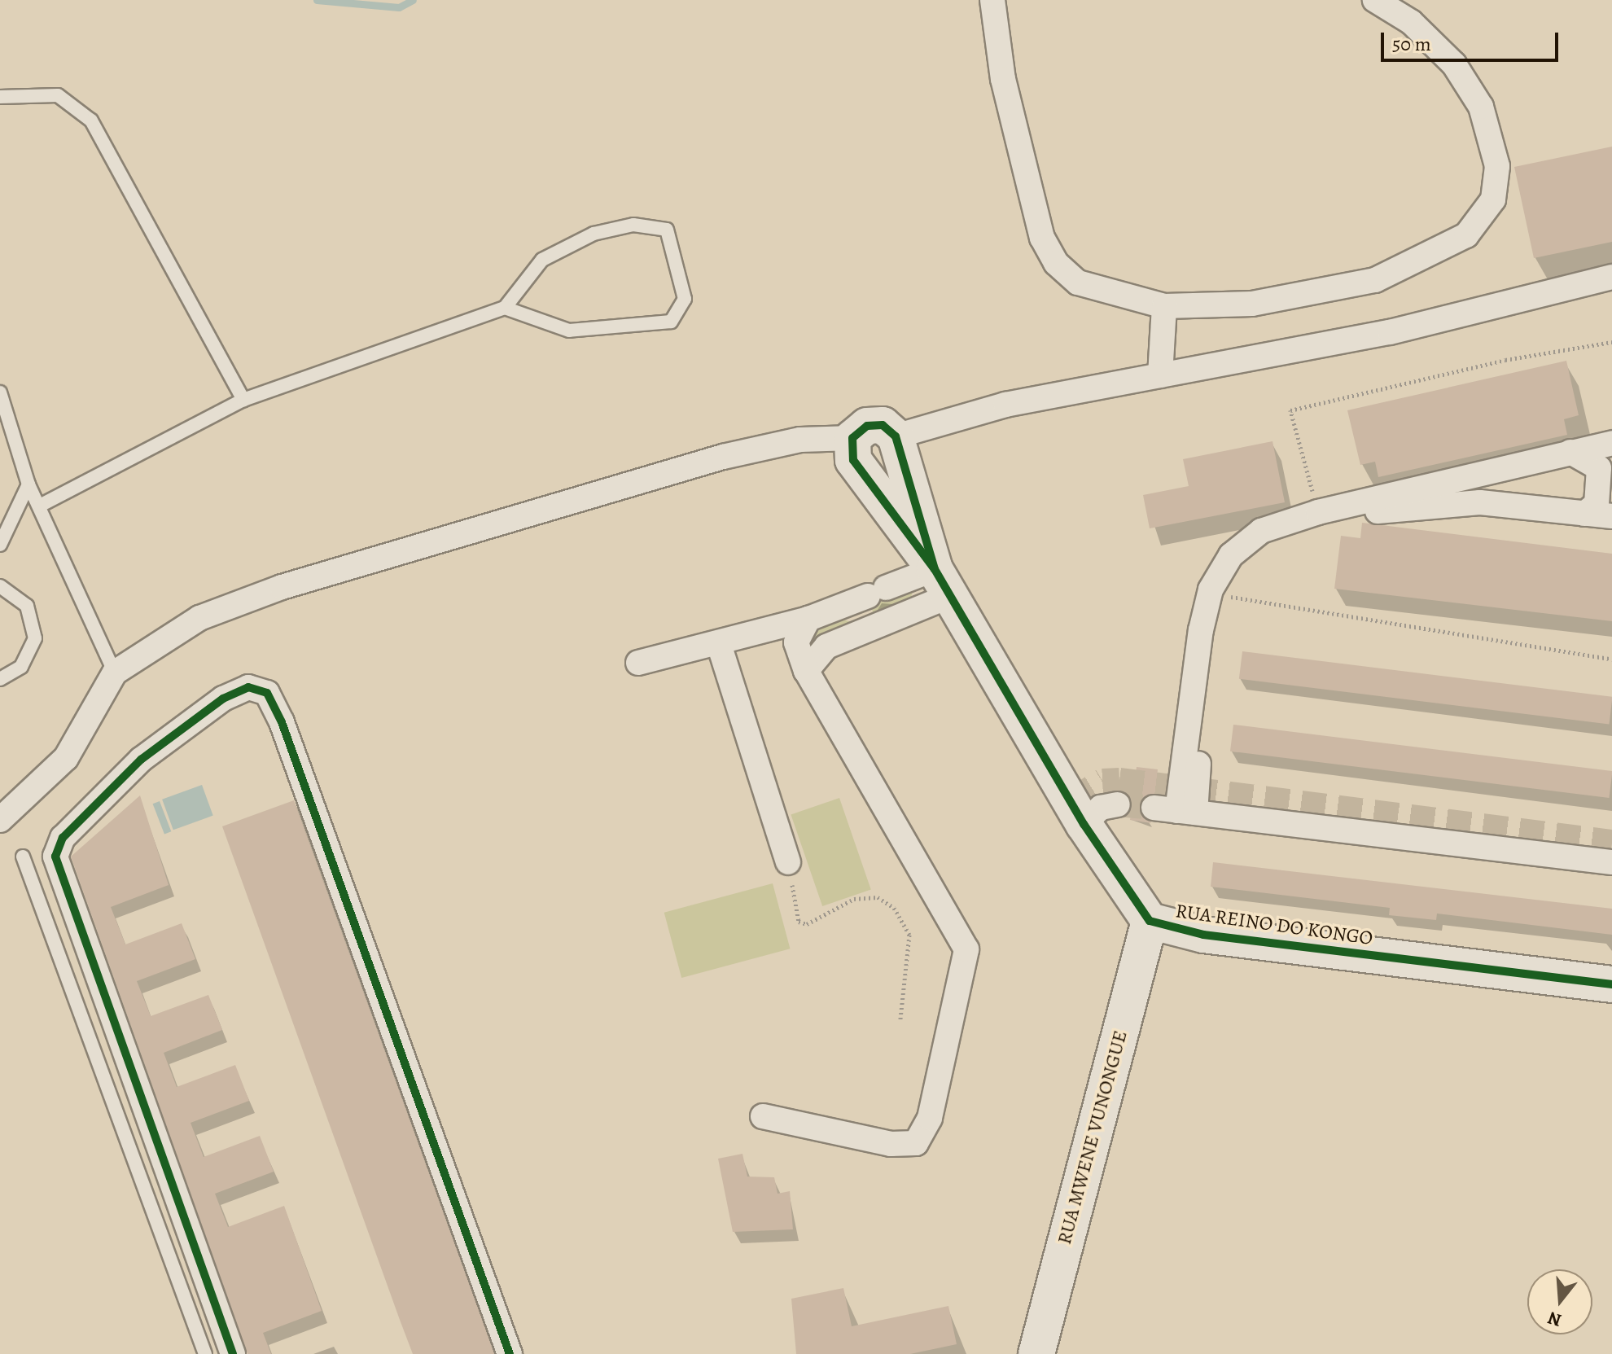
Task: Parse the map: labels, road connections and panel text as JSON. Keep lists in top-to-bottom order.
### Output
{
  "streets": {
    "street": ["RUA REINO DO KONGO", "RUA MWENE VUNONGUE"]
  },
  "crossings": [
    ["RUA REINO DO KONGO", "RUA MWENE VUNONGUE"]
  ],
  "scale_bar": "50 m",
  "north": "bottom"
}
